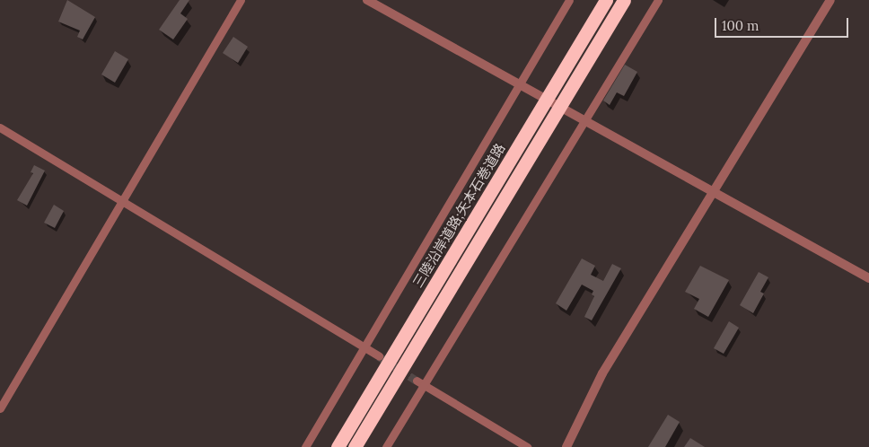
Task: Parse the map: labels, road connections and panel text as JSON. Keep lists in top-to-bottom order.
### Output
{
  "streets": {
    "highway": ["三陸沿岸道路;矢本石巻道路"]
  },
  "scale_bar": "100 m"
}
